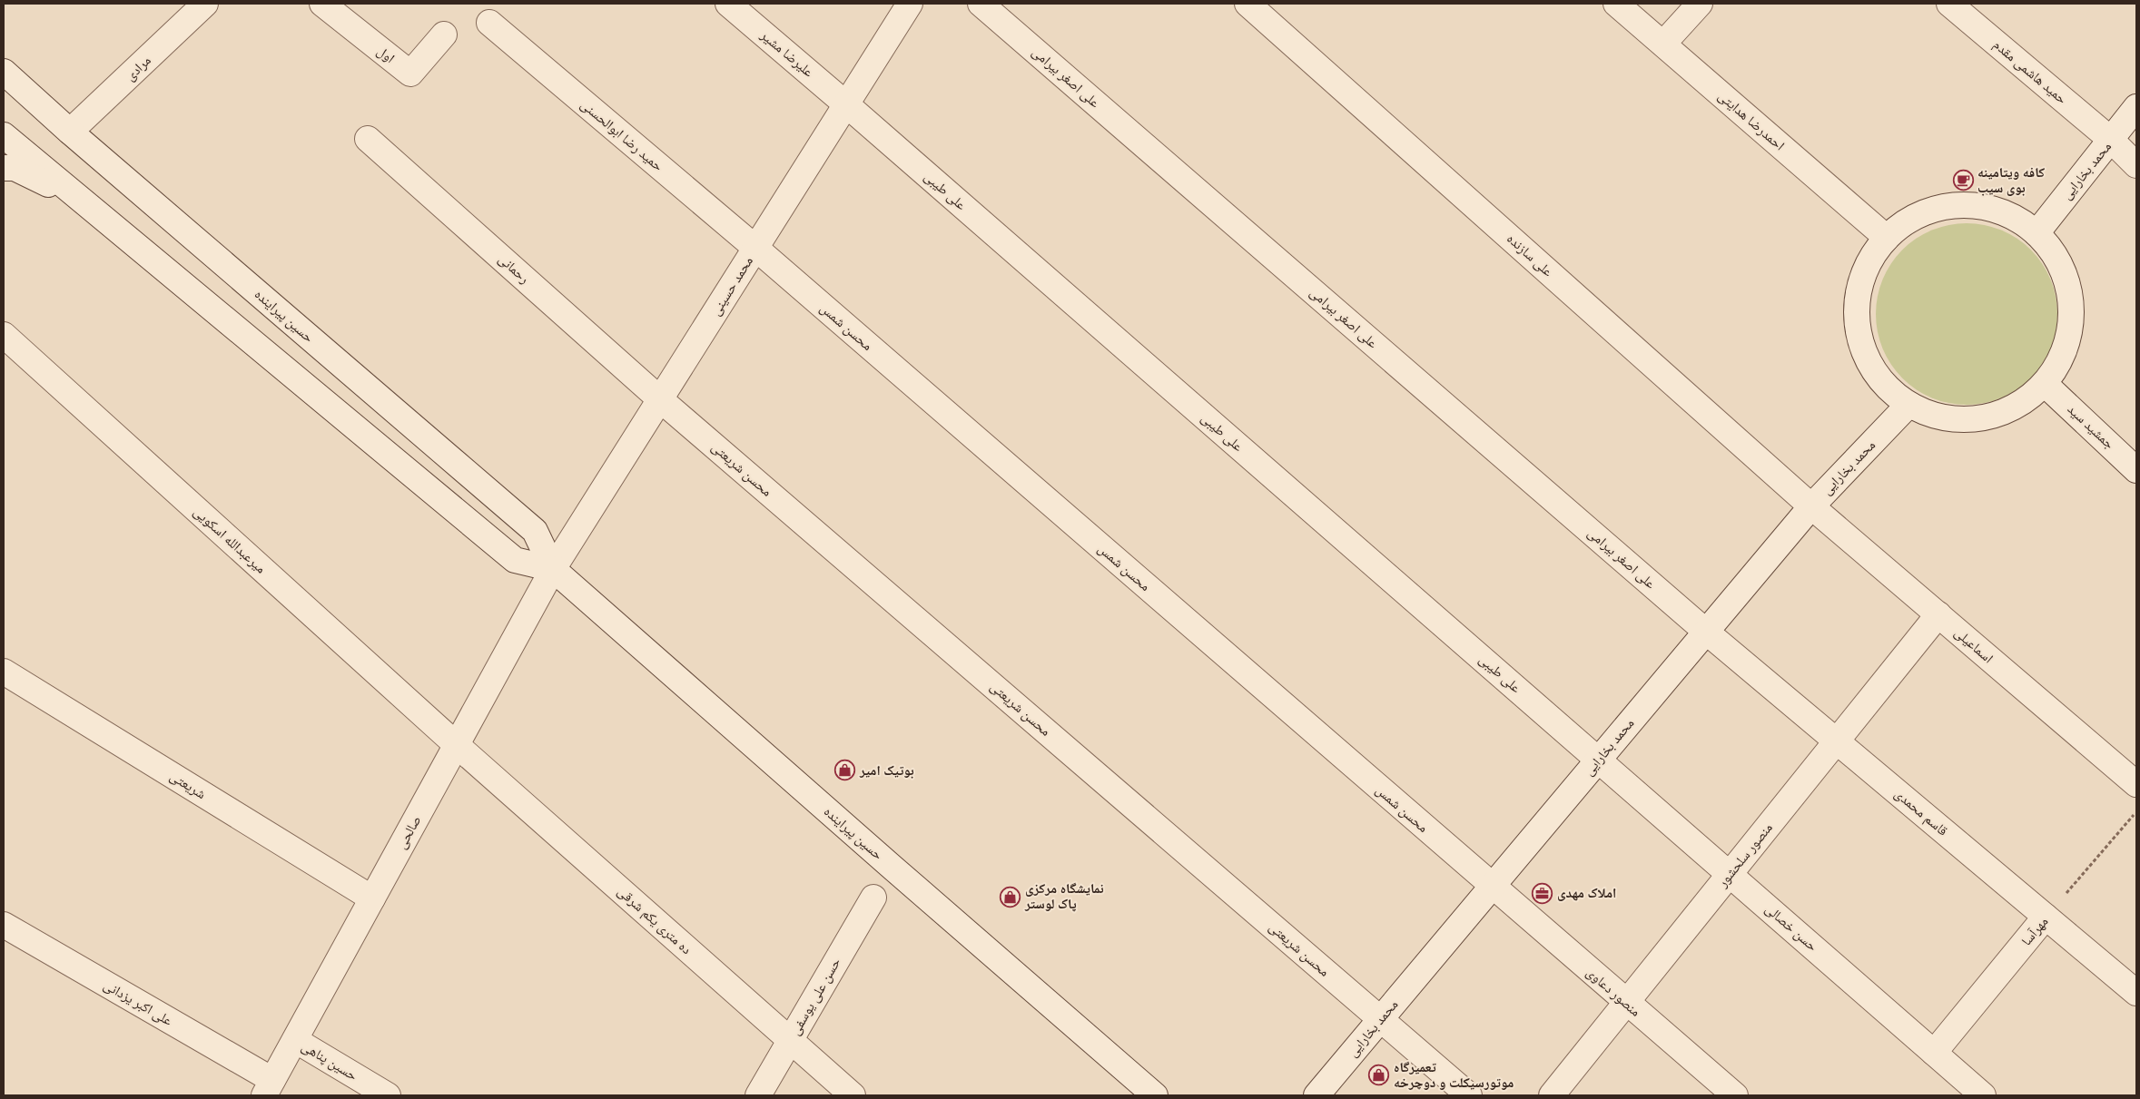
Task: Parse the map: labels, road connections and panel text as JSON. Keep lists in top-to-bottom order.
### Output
{
  "streets": {
    "street": [
      "علیرضا مشیر",
      "اول",
      "مرادی",
      "حمید هاشمی مقدم",
      "علی اصغر بیرامی",
      "احمدرضا هدایتی",
      "حمید رضا ابوالحسنی",
      "محمد بخارایی",
      "علی طیبی",
      "علی سازنده",
      "رحمانی",
      "محمد حسینی",
      "حسین پیراینده",
      "محسن شمس",
      "جمشید سید",
      "محسن شریعتی",
      "میرعبدالله اسکویی",
      "اسماعیلی",
      "شریعتی",
      "قاسم محمدی",
      "صالحی",
      "منصور سلحشور",
      "ده متری یکم شرقی",
      "حسن خصالی",
      "مهرآسا",
      "منصور دعاوی",
      "حسن علی یوسفی",
      "علی اکبر یزدانی",
      "حسین پناهی"
    ]
  },
  "crossings": [
    ["علیرضا مشیر", "علی طیبی"],
    ["علیرضا مشیر", "محمد حسینی"],
    ["مرادی", "حسین پیراینده"],
    ["حمید هاشمی مقدم", "محمد بخارایی"],
    ["علی اصغر بیرامی", "محمد بخارایی"],
    ["علی اصغر بیرامی", "قاسم محمدی"],
    ["حمید رضا ابوالحسنی", "محمد حسینی"],
    ["حمید رضا ابوالحسنی", "محسن شمس"],
    ["محمد بخارایی", "علی طیبی"],
    ["محمد بخارایی", "علی سازنده"],
    ["محمد بخارایی", "محسن شمس"],
    ["محمد بخارایی", "محسن شریعتی"],
    ["محمد بخارایی", "اسماعیلی"],
    ["محمد بخارایی", "قاسم محمدی"],
    ["محمد بخارایی", "حسن خصالی"],
    ["محمد بخارایی", "منصور دعاوی"],
    ["علی طیبی", "محمد حسینی"],
    ["علی طیبی", "حسن خصالی"],
    ["علی سازنده", "اسماعیلی"],
    ["رحمانی", "محمد حسینی"],
    ["رحمانی", "محسن شریعتی"],
    ["محمد حسینی", "حسین پیراینده"],
    ["محمد حسینی", "محسن شمس"],
    ["محمد حسینی", "محسن شریعتی"],
    ["محمد حسینی", "صالحی"],
    ["حسین پیراینده", "صالحی"],
    ["محسن شمس", "منصور دعاوی"],
    ["میرعبدالله اسکویی", "صالحی"],
    ["میرعبدالله اسکویی", "ده متری یکم شرقی"],
    ["اسماعیلی", "منصور سلحشور"],
    ["شریعتی", "صالحی"],
    ["قاسم محمدی", "منصور سلحشور"],
    ["قاسم محمدی", "مهرآسا"],
    ["صالحی", "ده متری یکم شرقی"],
    ["صالحی", "علی اکبر یزدانی"],
    ["صالحی", "حسین پناهی"],
    ["منصور سلحشور", "حسن خصالی"],
    ["منصور سلحشور", "منصور دعاوی"],
    ["ده متری یکم شرقی", "حسن علی یوسفی"],
    ["حسن خصالی", "مهرآسا"]
  ],
  "places": {
    "cafe": ["کافه ویتامینه بوی سیب"],
    "shop": ["بوتیک امیر", "نمایشگاه مرکزی پاک لوستر", "تعمیرگاه موتورسیکلت و دوچرخه"],
    "office": ["املاک مهدی"]
  }
}
